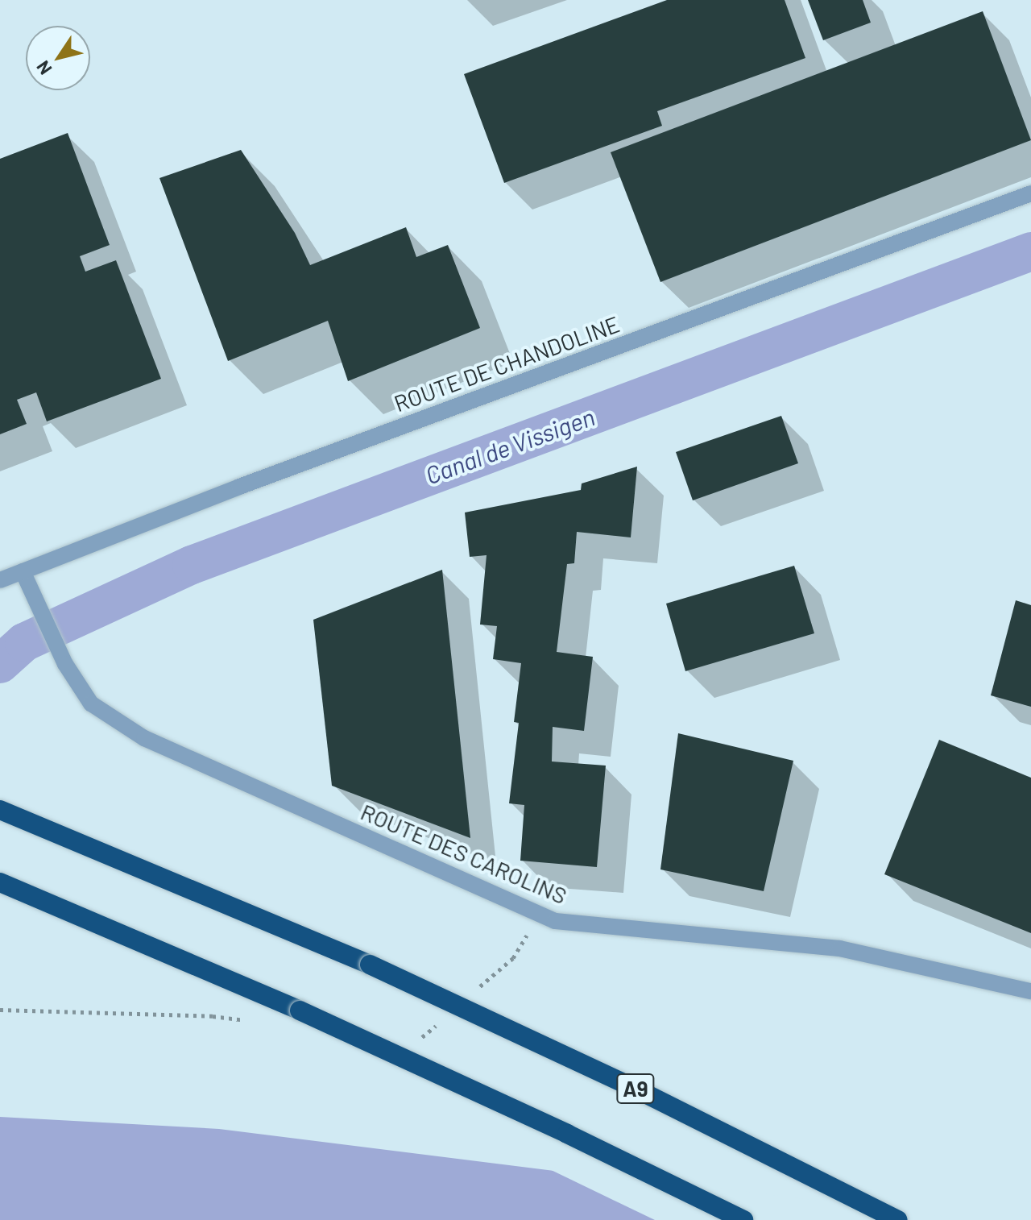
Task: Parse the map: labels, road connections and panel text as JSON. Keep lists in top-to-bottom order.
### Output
{
  "streets": {
    "highway": ["A9"],
    "street": ["ROUTE DE CHANDOLINE", "ROUTE DES CAROLINS"]
  },
  "crossings": [
    ["ROUTE DE CHANDOLINE", "ROUTE DES CAROLINS"]
  ],
  "water": ["Canal de Vissigen"],
  "north": "bottom left"
}
